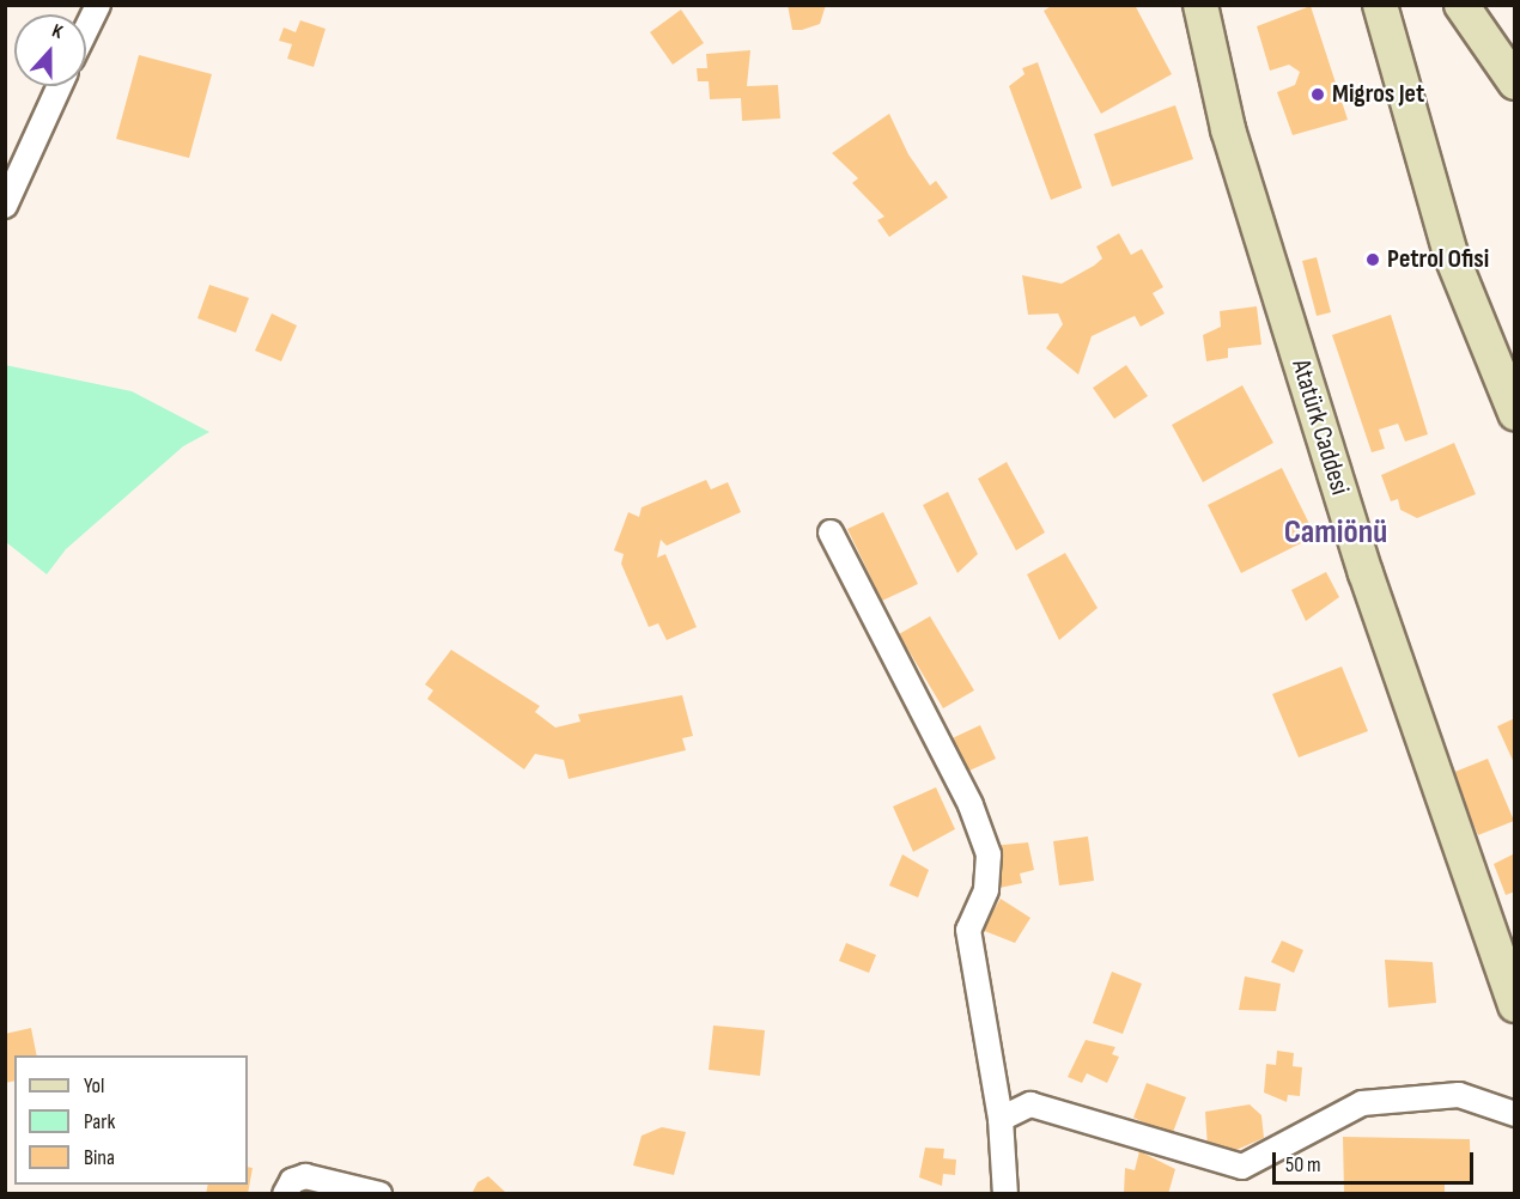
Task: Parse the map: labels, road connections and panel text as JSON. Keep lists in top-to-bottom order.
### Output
{
  "streets": {
    "street": ["Atatürk Caddesi"]
  },
  "districts": ["Camiönü"],
  "places": ["Migros Jet", "Petrol Ofisi"],
  "legend": ["Yol", "Park", "Bina"],
  "scale_bar": "50 m",
  "north": "top"
}
